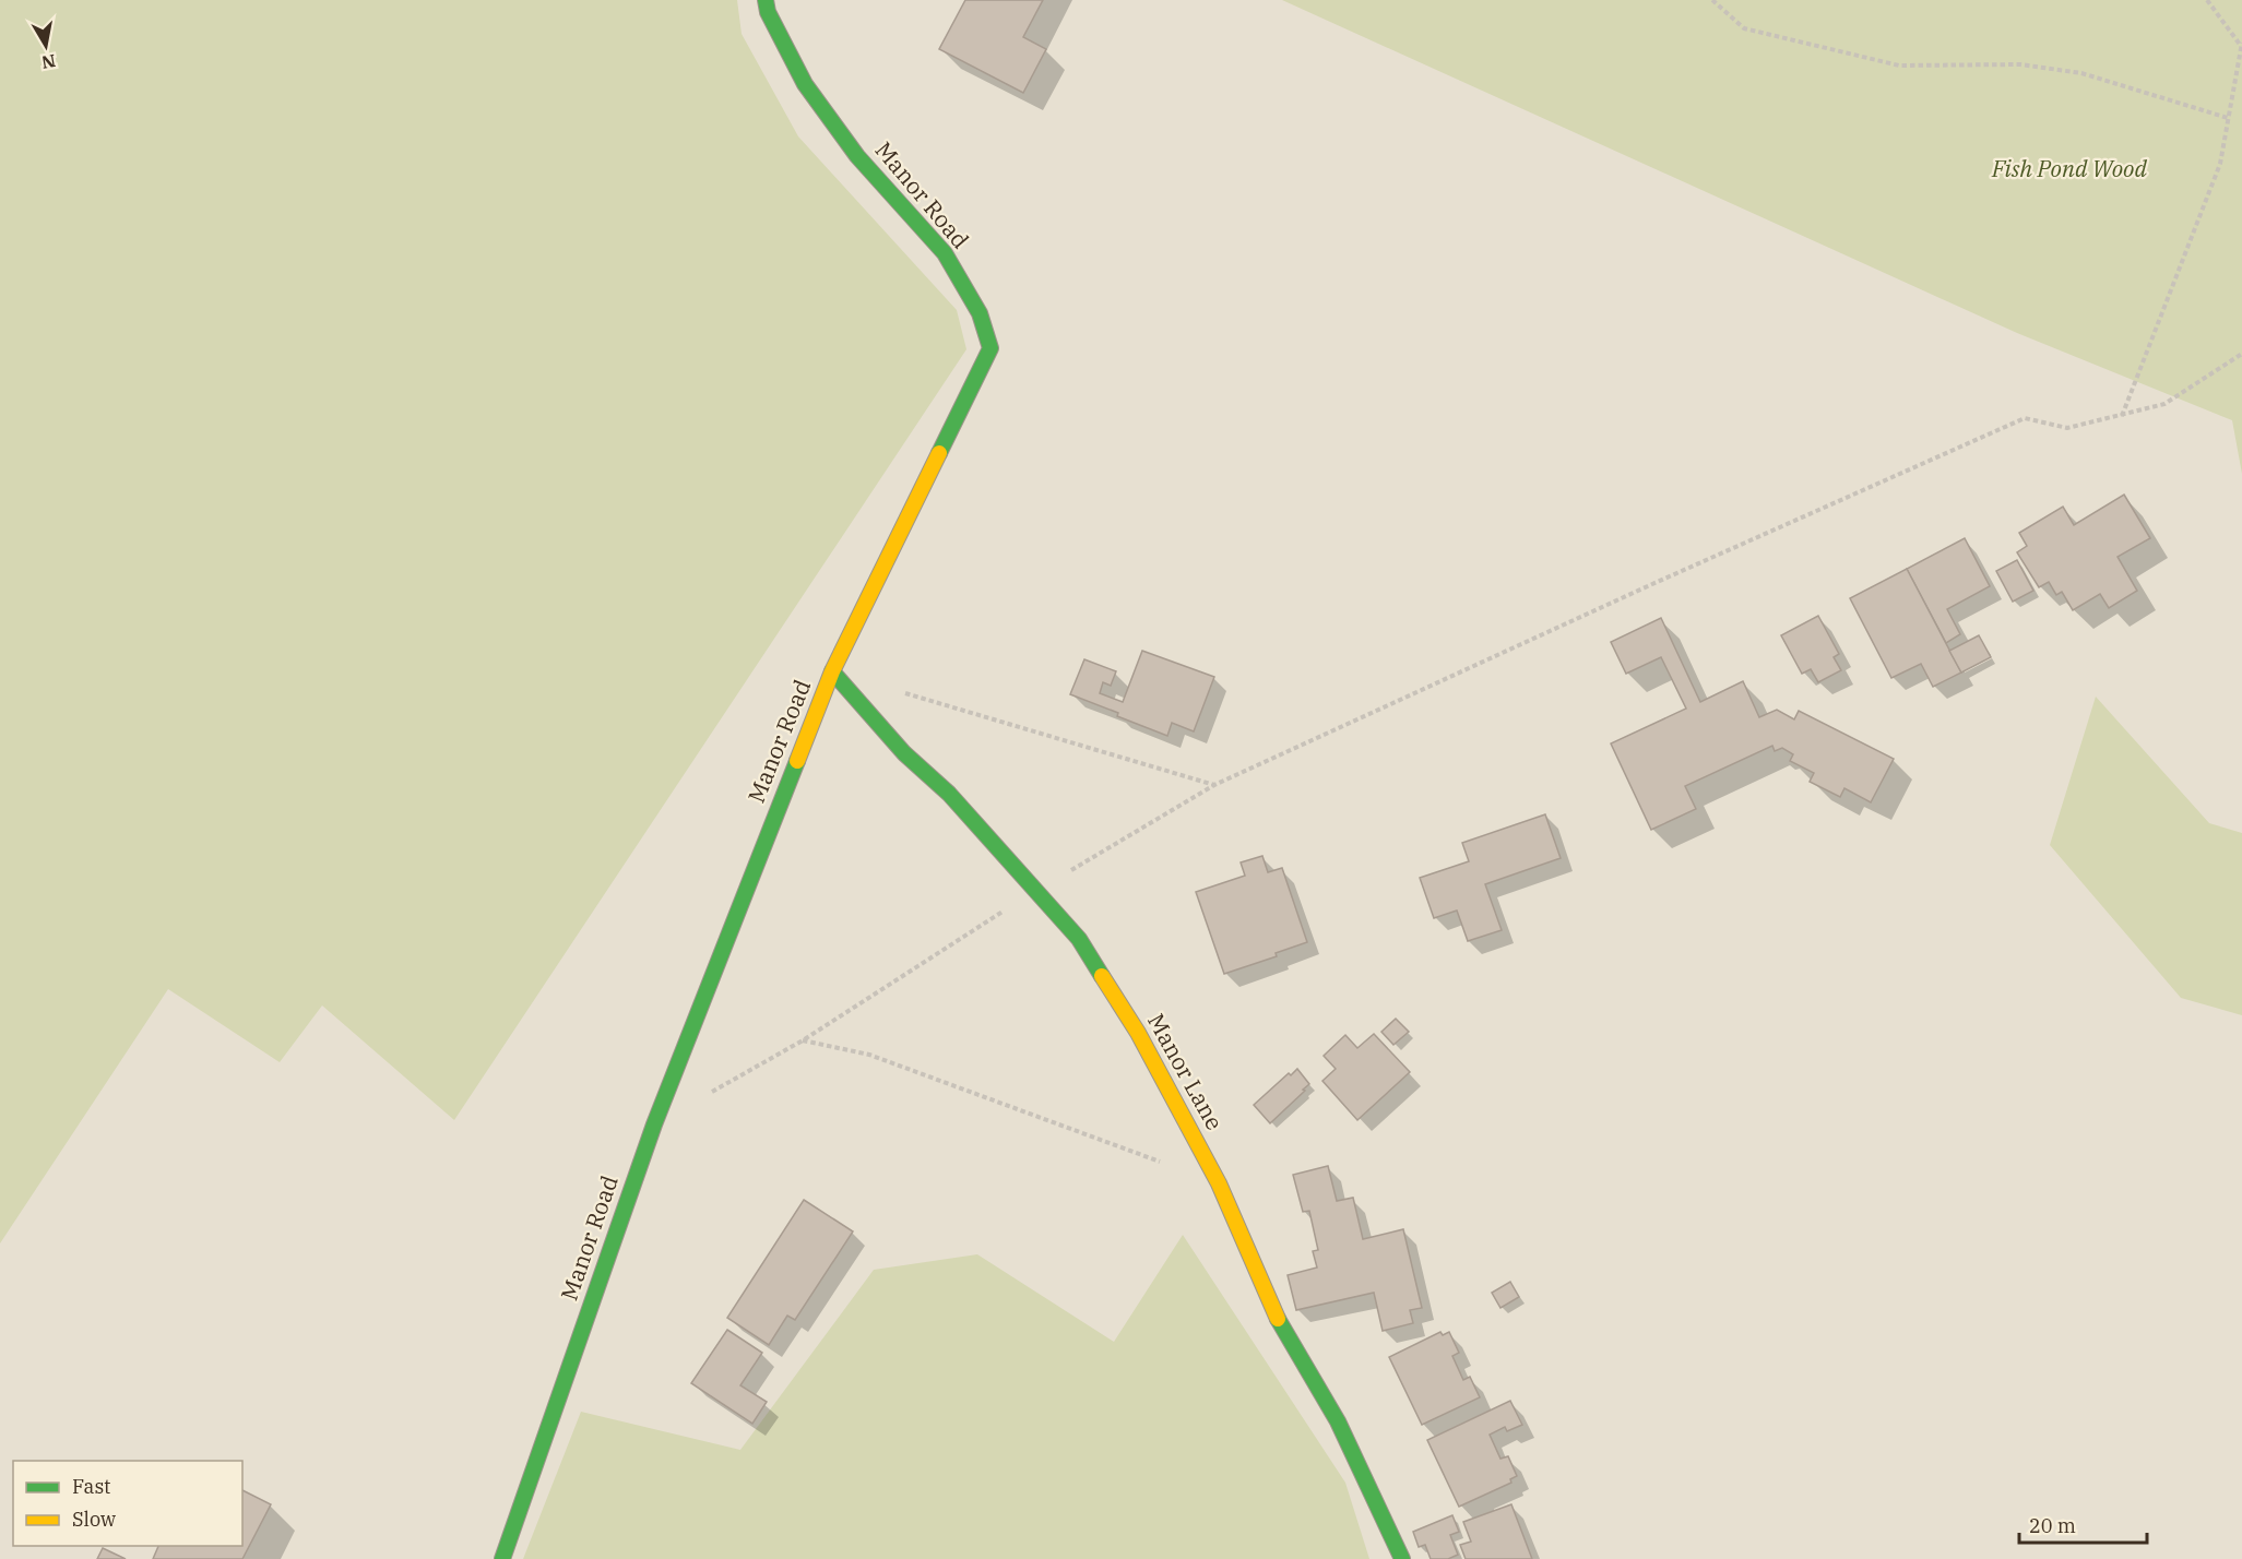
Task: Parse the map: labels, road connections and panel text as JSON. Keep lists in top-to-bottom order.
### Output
{
  "streets": {
    "street": ["Manor Road", "Manor Lane"]
  },
  "crossings": [
    ["Manor Road", "Manor Lane"]
  ],
  "parks": ["Fish Pond Wood"],
  "legend": ["Fast", "Slow"],
  "scale_bar": "20 m",
  "north": "bottom"
}
